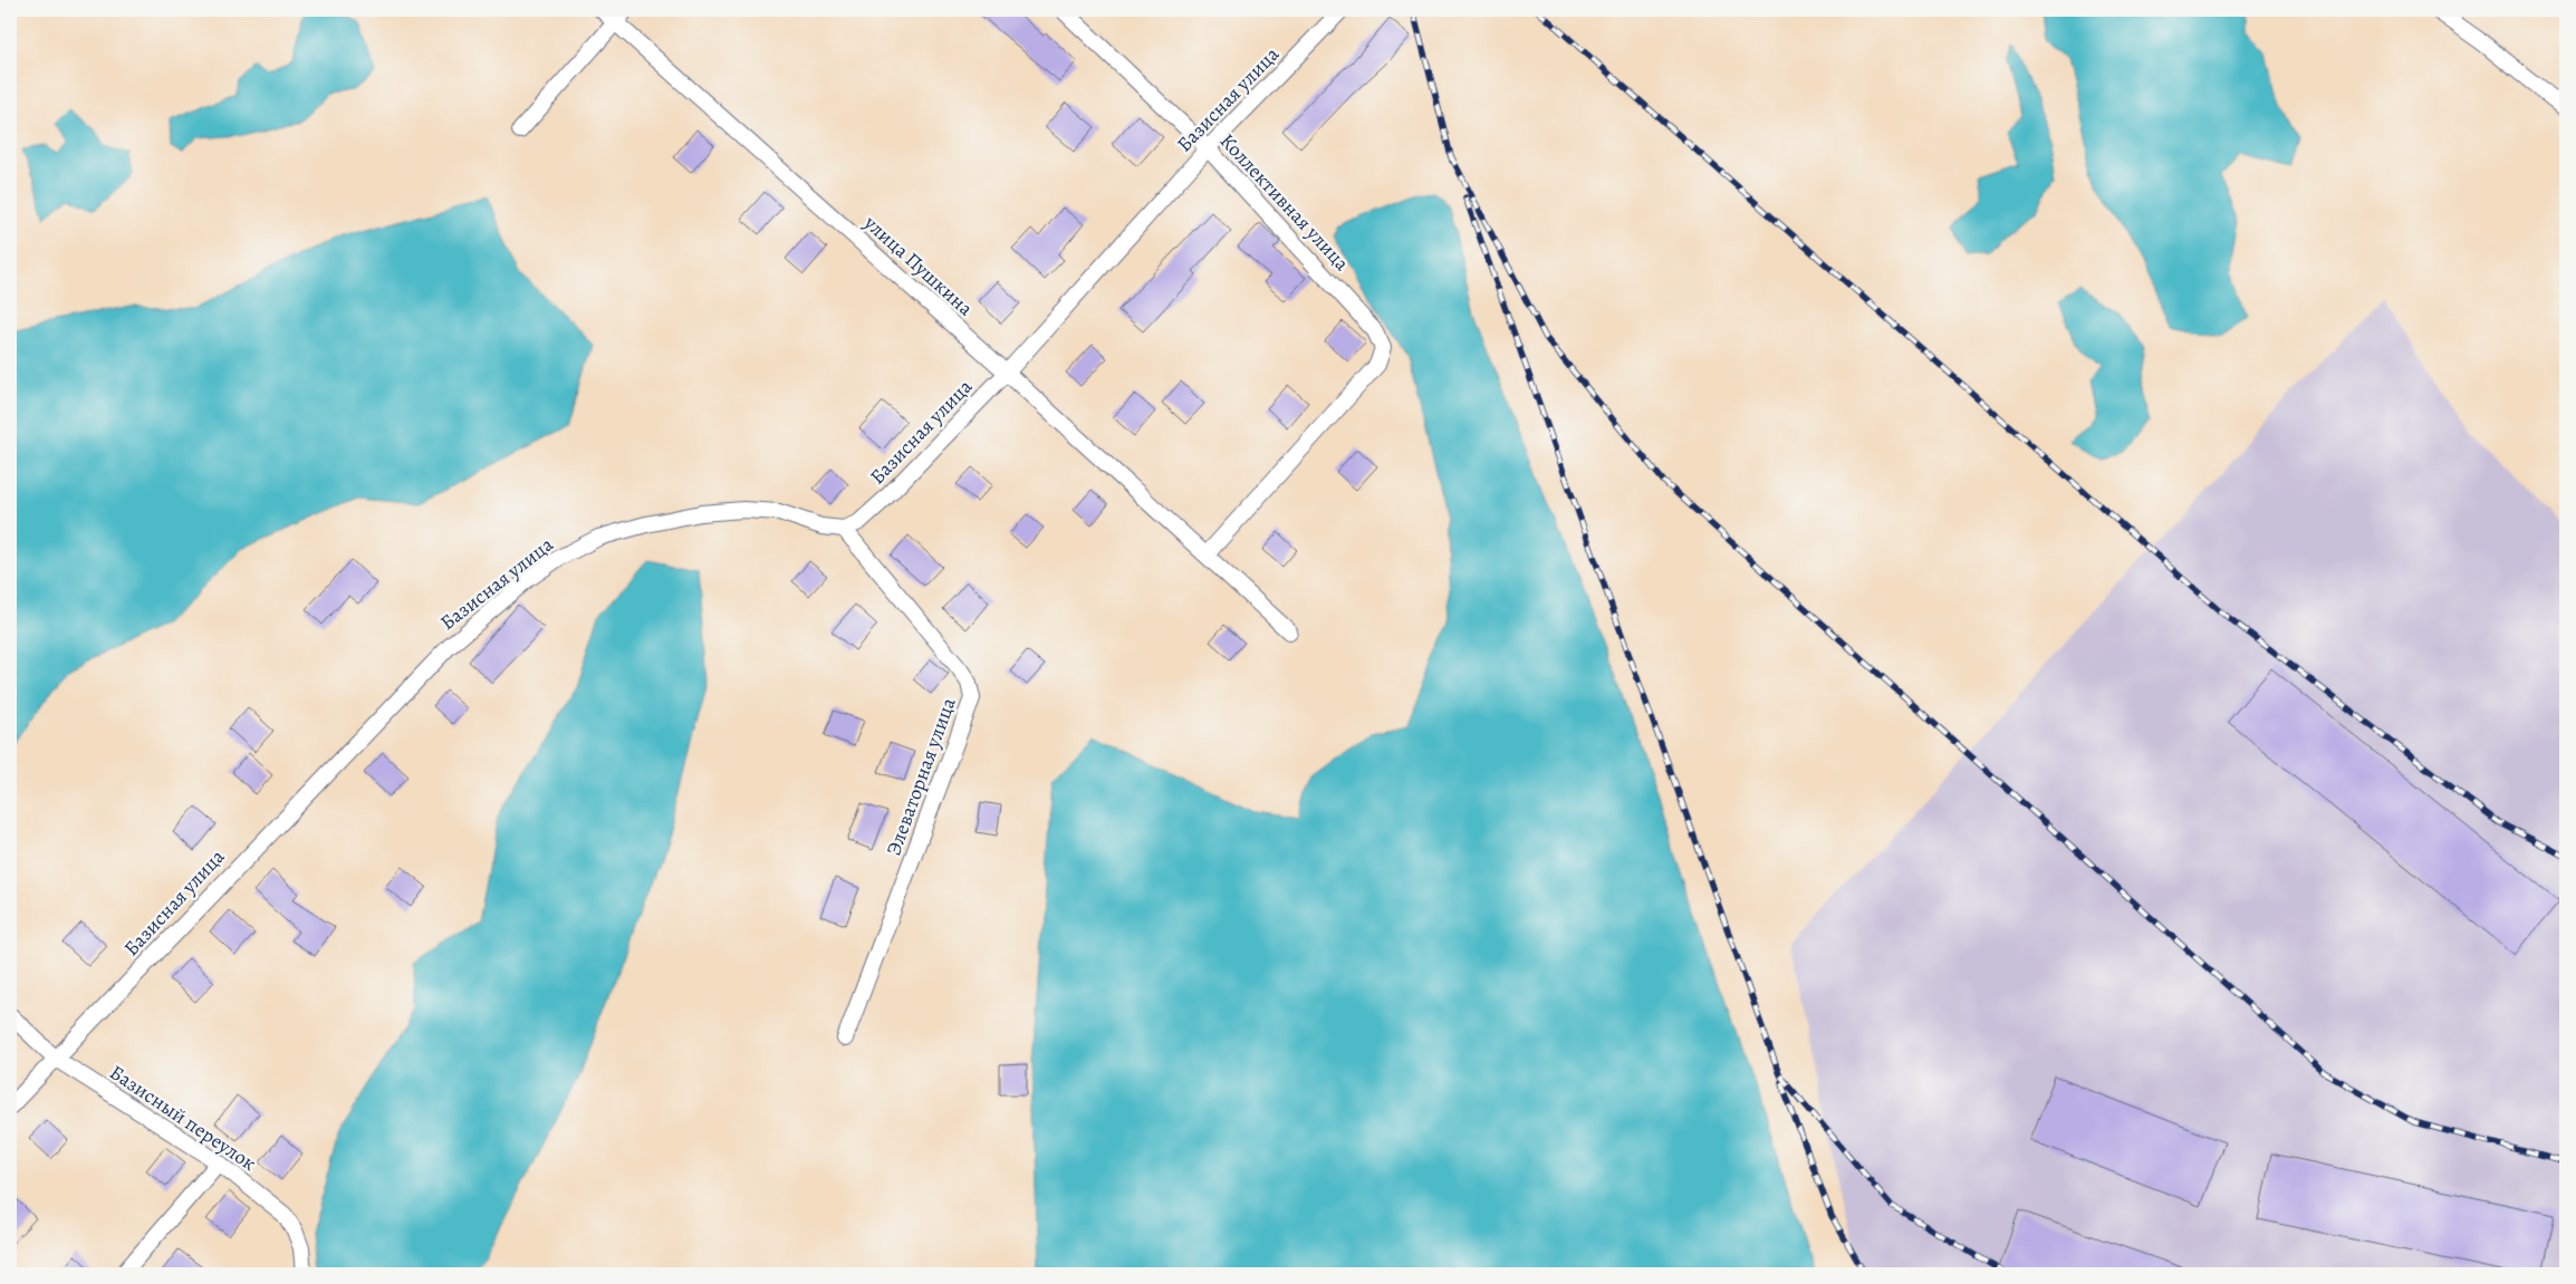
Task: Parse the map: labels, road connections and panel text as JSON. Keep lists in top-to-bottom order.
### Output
{
  "streets": {
    "street": [
      "Базисная улица",
      "Коллективная улица",
      "улица Пушкина",
      "Элеваторная улица",
      "Базисный переулок"
    ]
  },
  "crossings": [
    ["Базисная улица", "Коллективная улица"],
    ["Базисная улица", "улица Пушкина"],
    ["Базисная улица", "Элеваторная улица"],
    ["Базисная улица", "Базисный переулок"],
    ["Коллективная улица", "улица Пушкина"]
  ]
}
